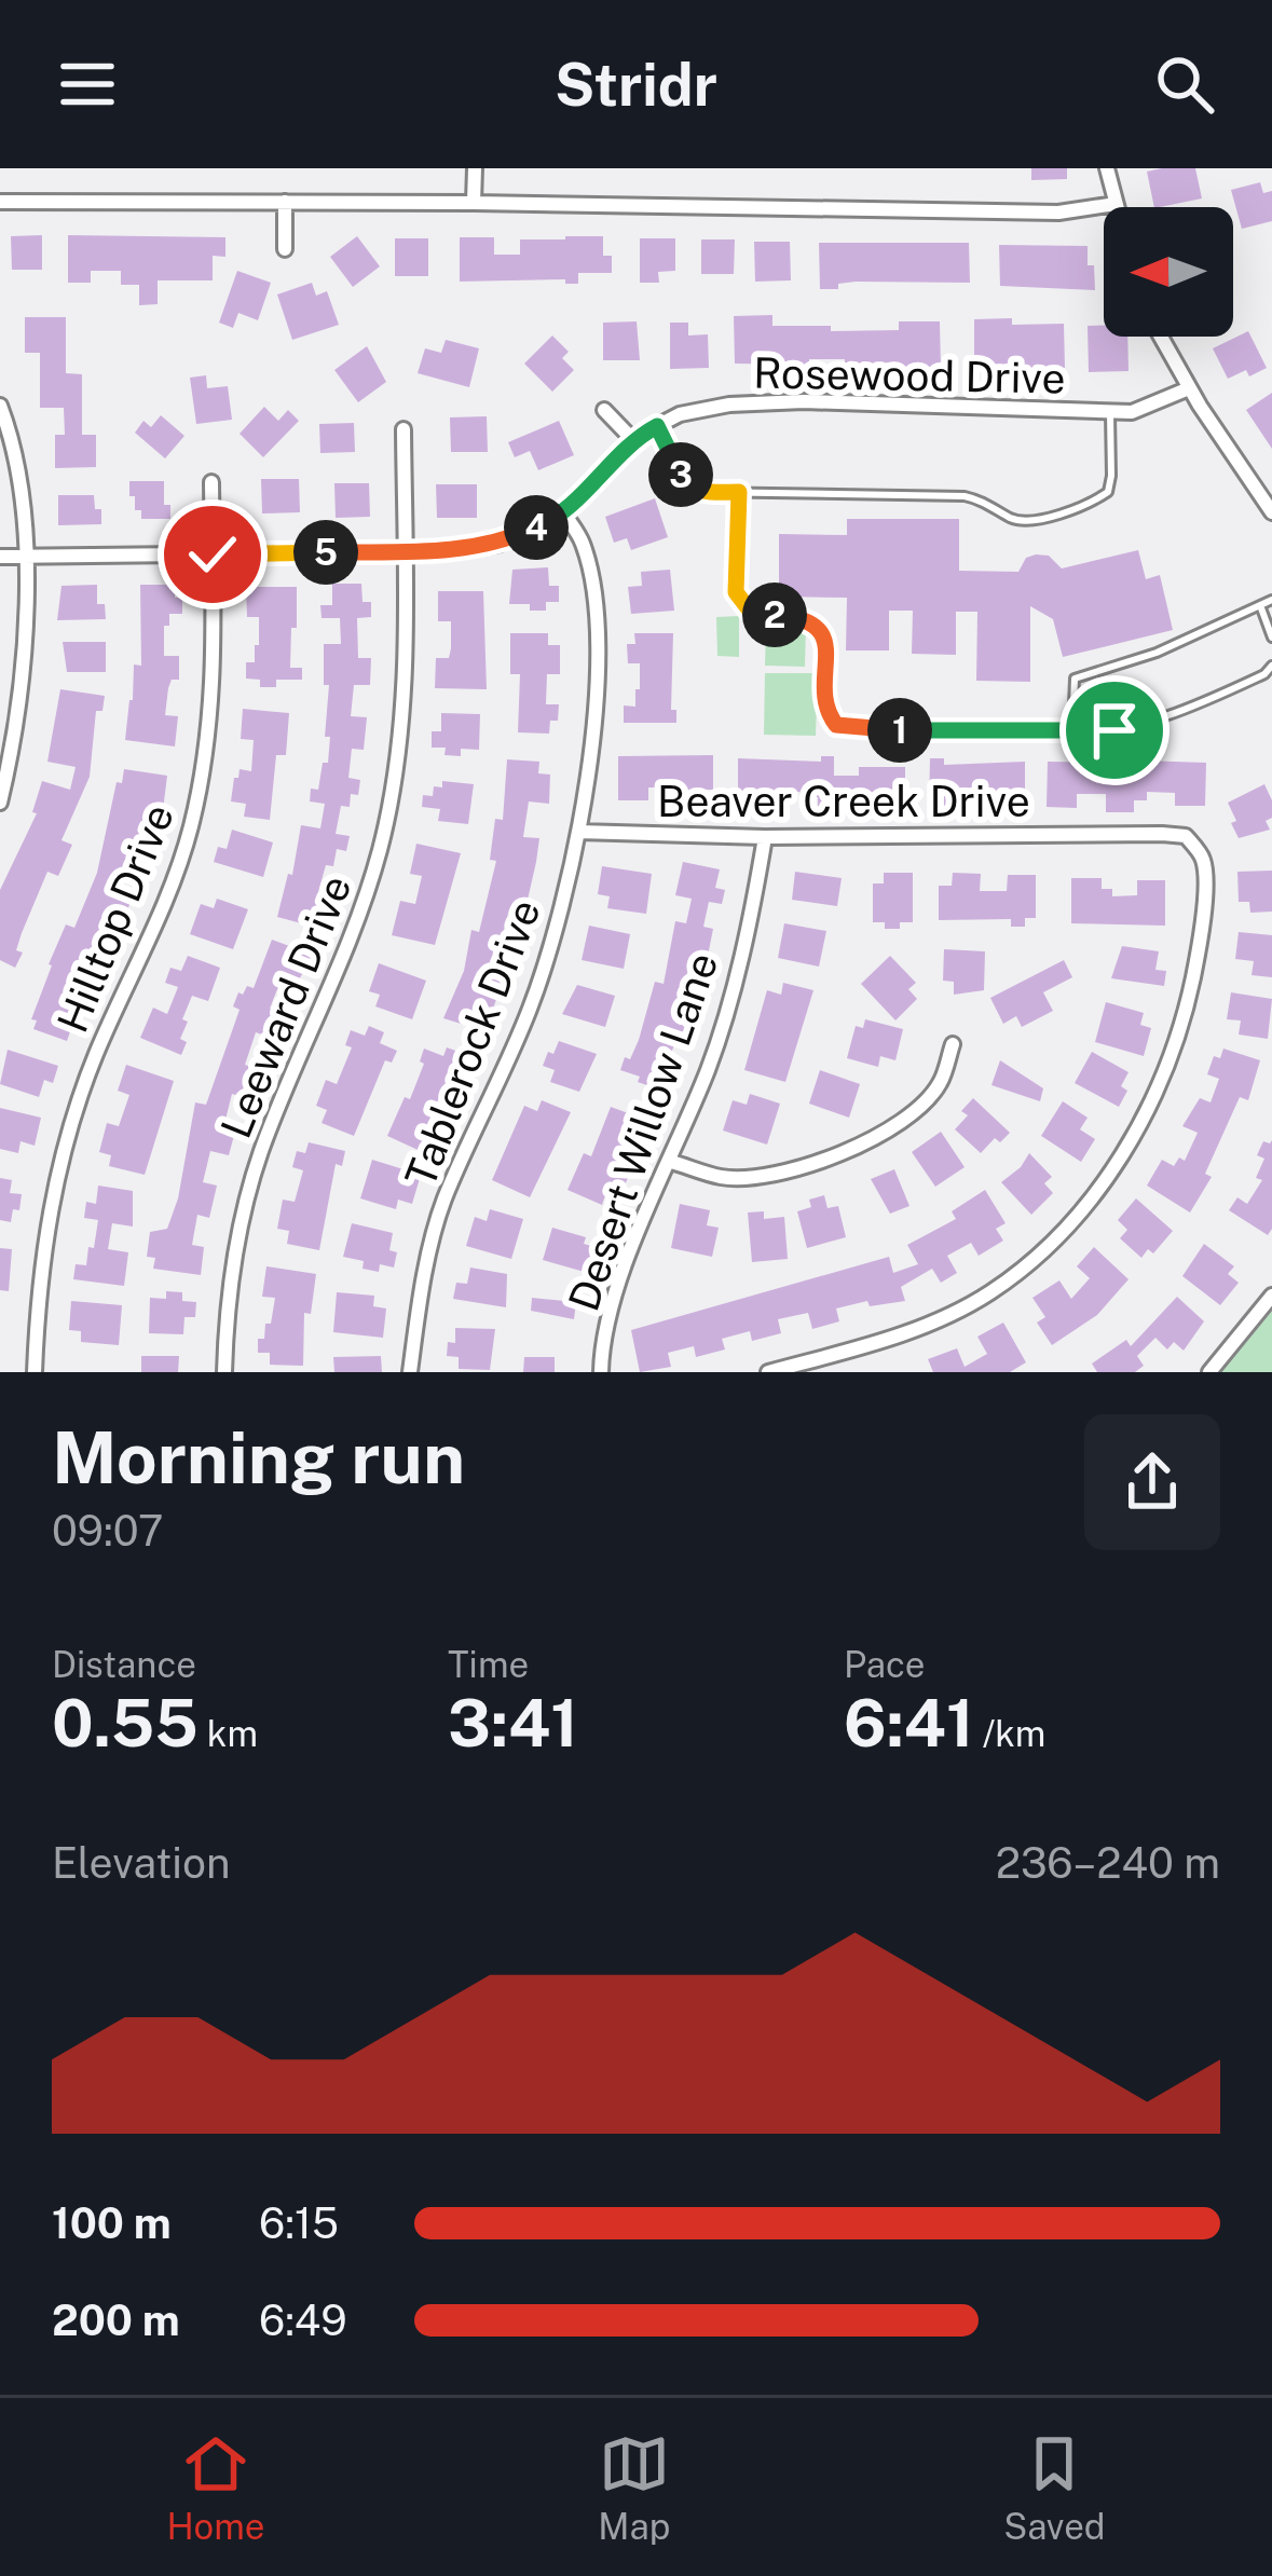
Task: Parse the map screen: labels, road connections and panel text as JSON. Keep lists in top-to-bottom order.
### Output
{
  "streets": {
    "street": [
      "Rosewood Drive",
      "Beaver Creek Drive",
      "Hilltop Drive",
      "Leeward Drive",
      "Tablerock Drive",
      "Desert Willow Lane"
    ]
  },
  "crossings": [
    ["Rosewood Drive", "Hilltop Drive"],
    ["Rosewood Drive", "Leeward Drive"],
    ["Rosewood Drive", "Tablerock Drive"],
    ["Beaver Creek Drive", "Tablerock Drive"],
    ["Beaver Creek Drive", "Desert Willow Lane"]
  ],
  "north": "left",
  "page": {
    "header": "Stridr",
    "pins": [
      "3",
      "4",
      "5",
      "2",
      "1"
    ],
    "heading": ["Morning run", "09:07"],
    "stats": [
      ["Distance", "0.55 km"],
      ["Time", "3:41"],
      ["Pace", "6:41 /km"]
    ],
    "chart": ["Elevation", "236–240 m"],
    "list": [
      {
        "name": "100 m",
        "note": "6:15"
      },
      {
        "name": "200 m",
        "note": "6:49"
      }
    ],
    "tabs": ["Home", "Map", "Saved"]
  }
}
